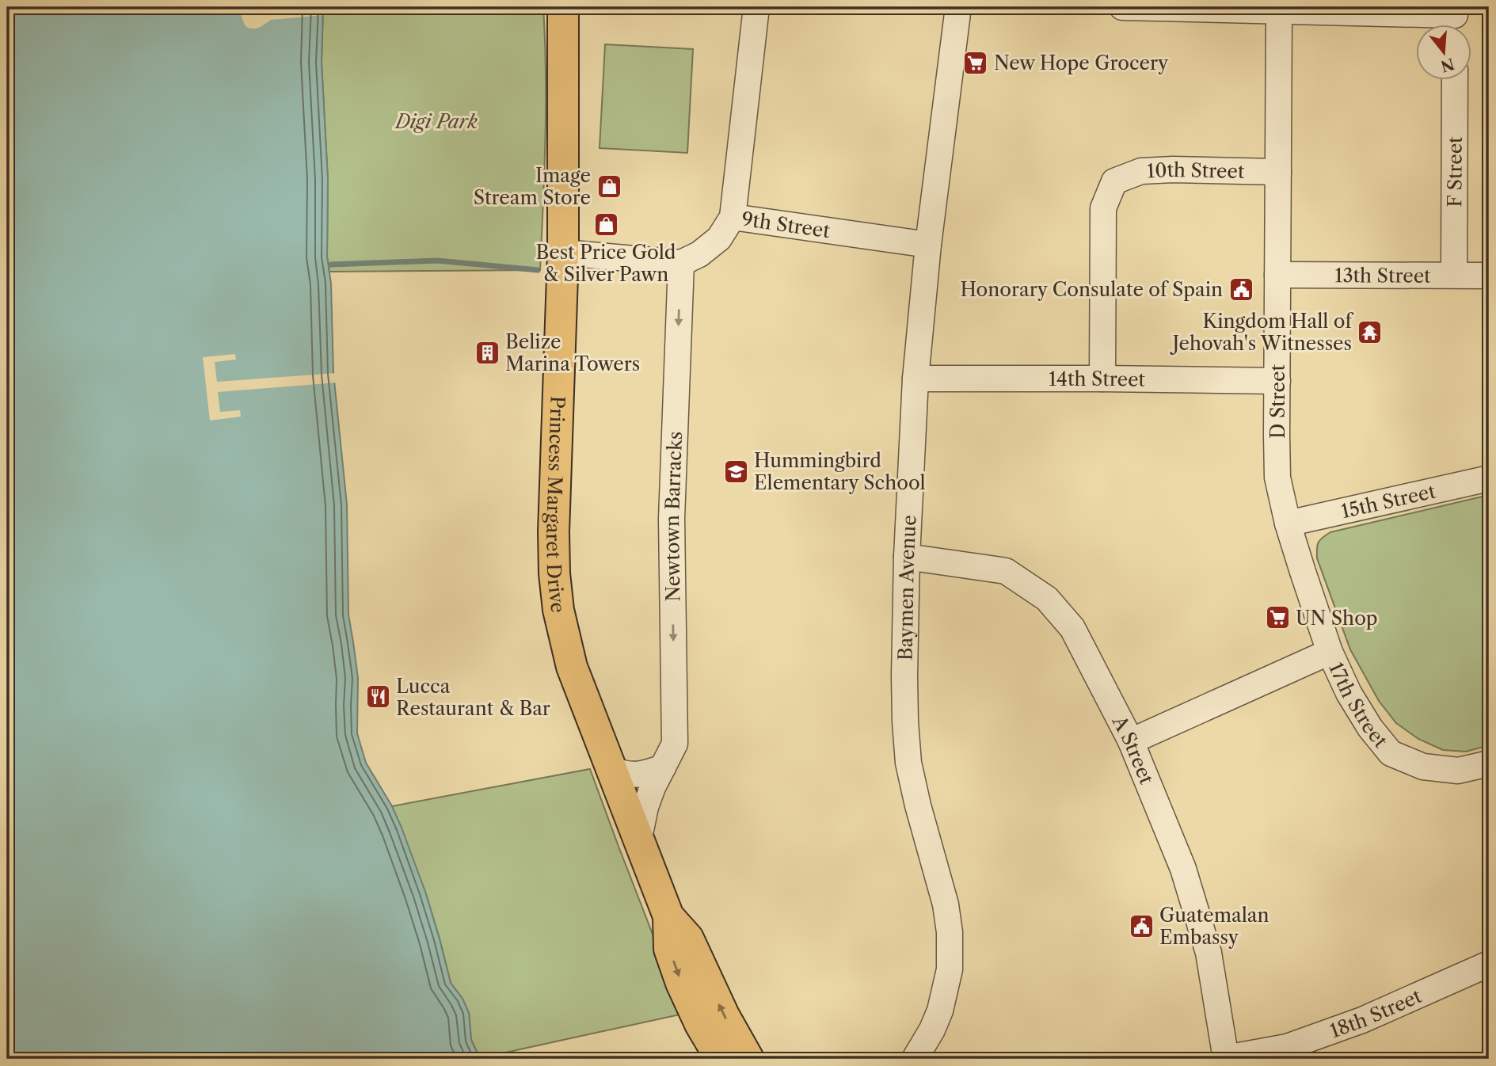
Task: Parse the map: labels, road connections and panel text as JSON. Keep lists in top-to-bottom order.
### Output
{
  "streets": {
    "main road": ["Princess Margaret Drive"],
    "street": [
      "10th Street",
      "F Street",
      "9th Street",
      "13th Street",
      "14th Street",
      "D Street",
      "15th Street",
      "Newtown Barracks",
      "Baymen Avenue",
      "17th Street",
      "A Street",
      "18th Street"
    ]
  },
  "crossings": [
    ["10th Street", "14th Street"],
    ["10th Street", "D Street"],
    ["F Street", "13th Street"],
    ["9th Street", "Newtown Barracks"],
    ["9th Street", "Baymen Avenue"],
    ["13th Street", "D Street"],
    ["14th Street", "D Street"],
    ["14th Street", "Baymen Avenue"],
    ["D Street", "15th Street"],
    ["D Street", "17th Street"],
    ["Princess Margaret Drive", "Newtown Barracks"],
    ["Baymen Avenue", "A Street"],
    ["A Street", "18th Street"]
  ],
  "one_way": ["Newtown Barracks"],
  "parks": ["Digi Park"],
  "places": {
    "supermarket": ["New Hope Grocery", "UN Shop"],
    "shop": ["Image Stream Store", "Best Price Gold & Silver Pawn"],
    "public building": ["Honorary Consulate of Spain", "Guatemalan Embassy"],
    "temple": ["Kingdom Hall of Jehovah's Witnesses"],
    "building": ["Belize Marina Towers"],
    "school or university": ["Hummingbird Elementary School"],
    "restaurant": ["Lucca Restaurant & Bar"]
  },
  "north": "bottom"
}
